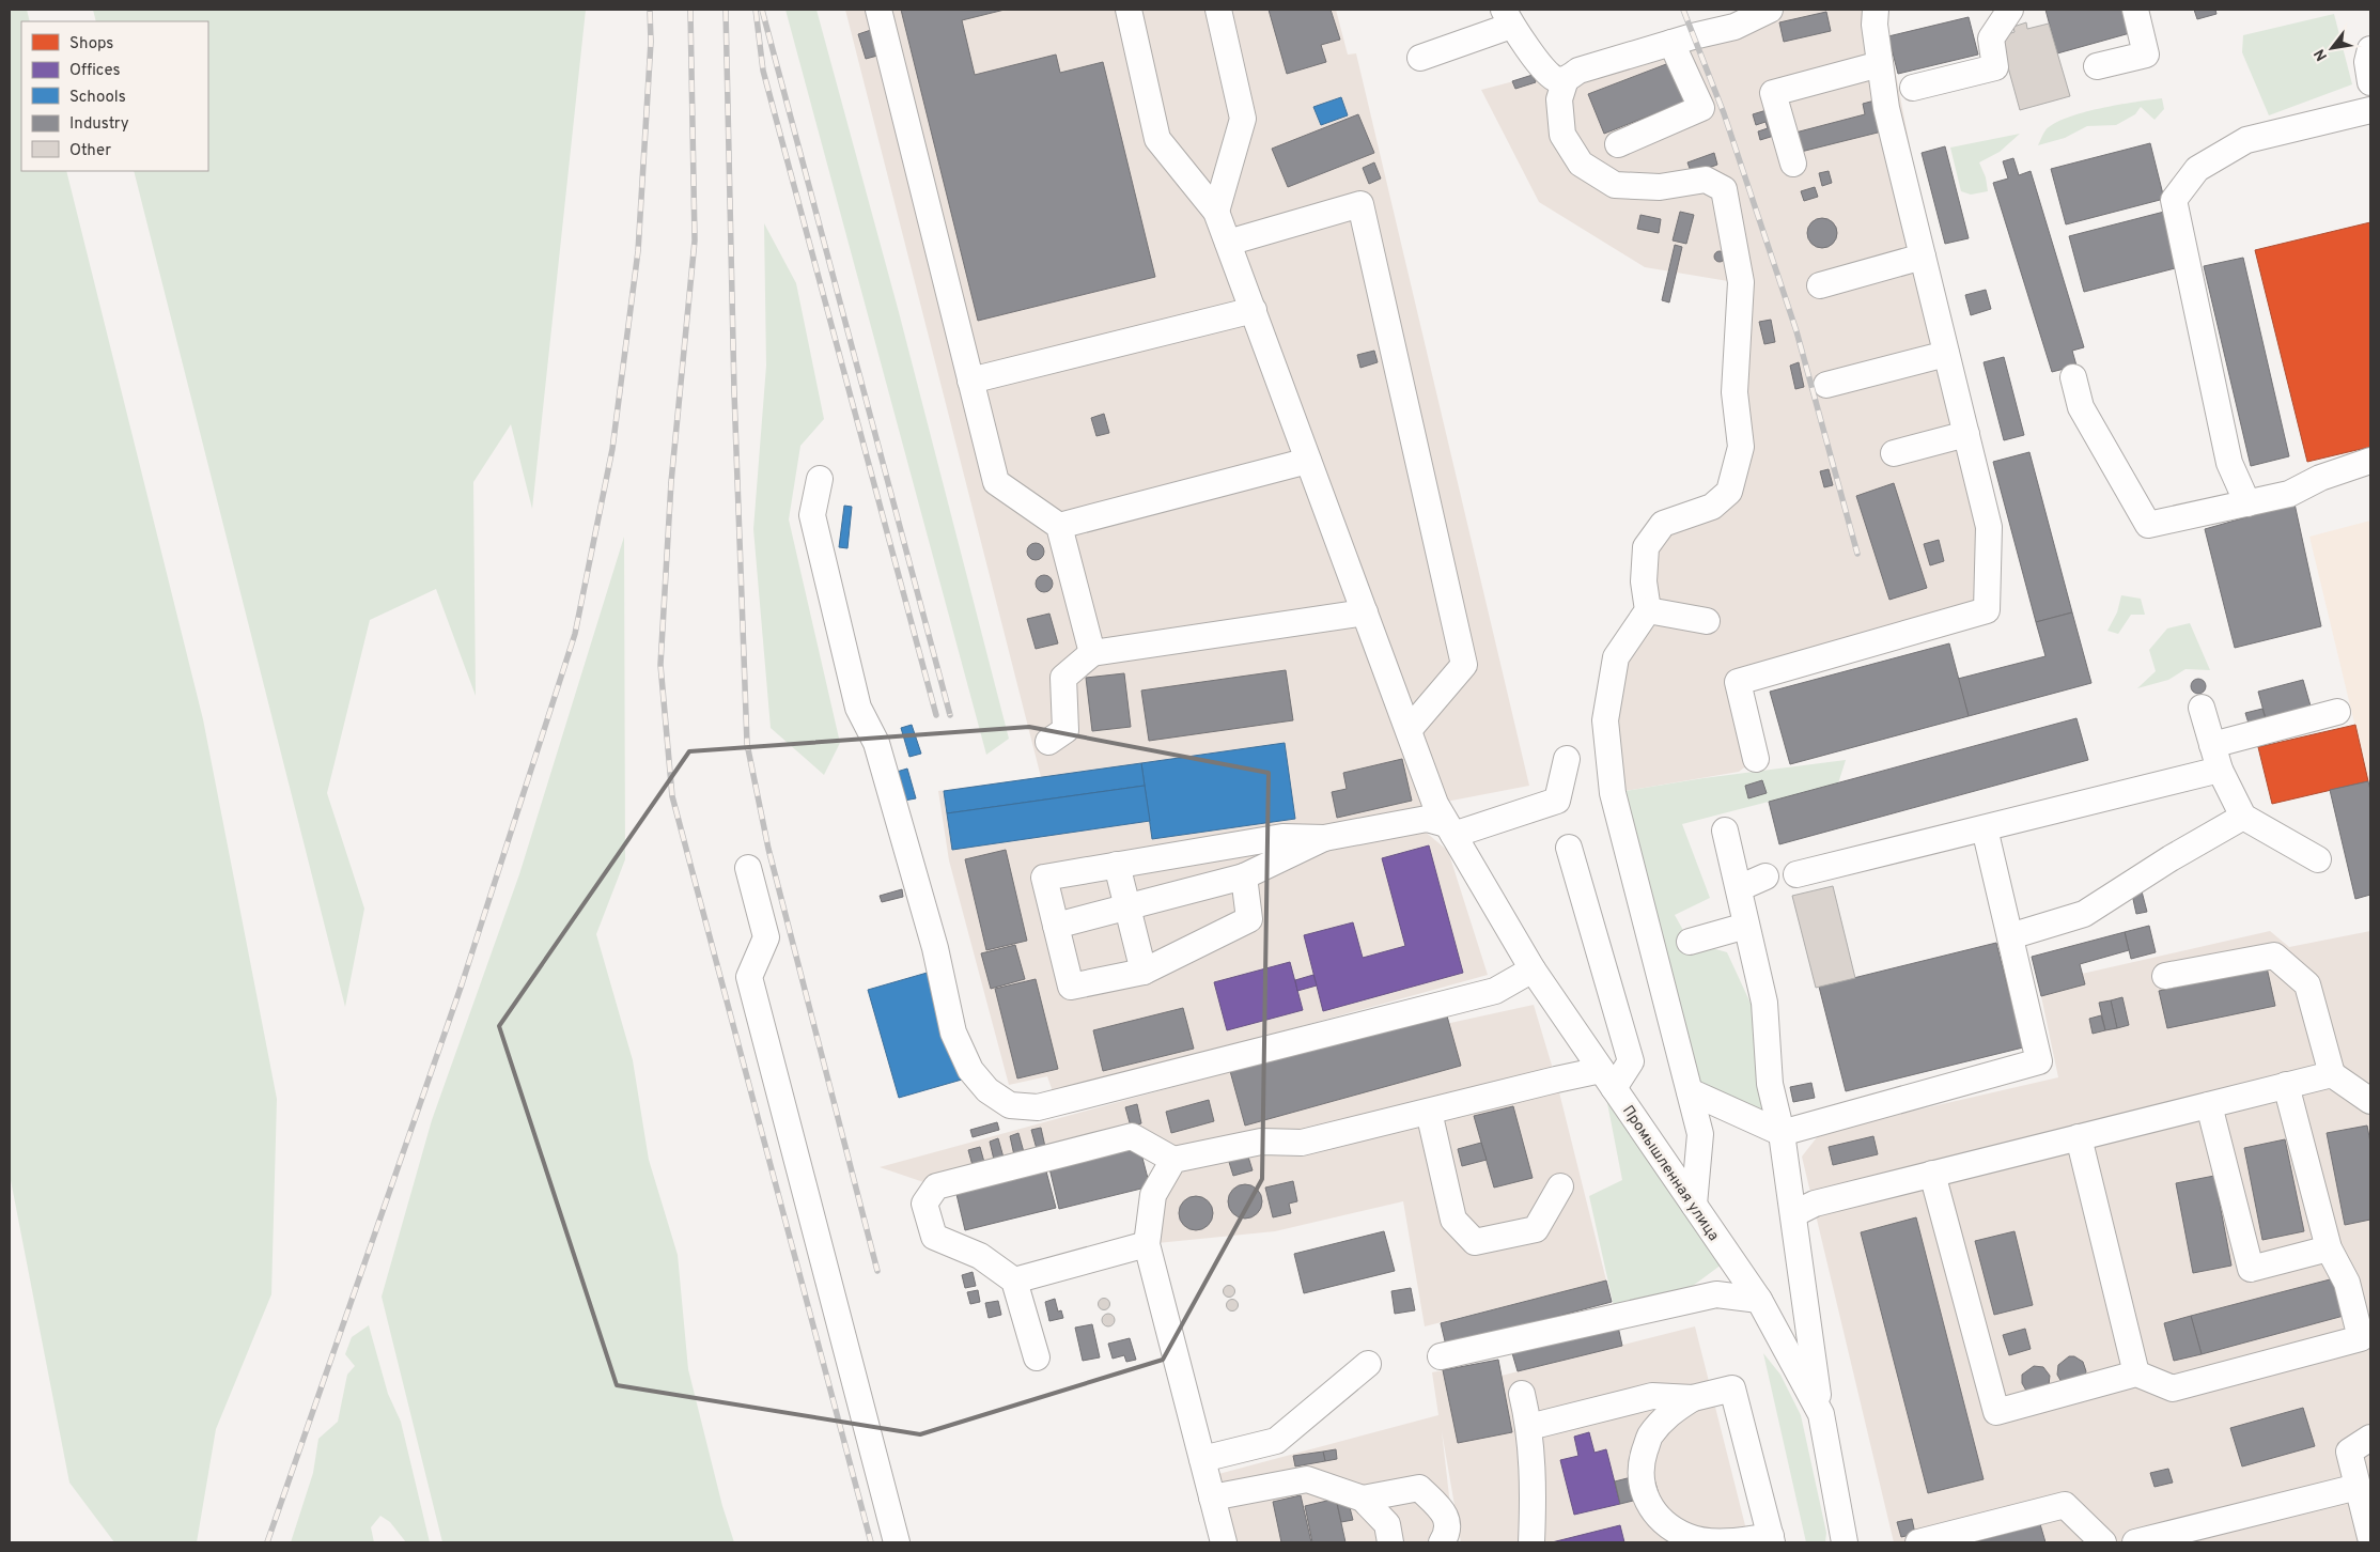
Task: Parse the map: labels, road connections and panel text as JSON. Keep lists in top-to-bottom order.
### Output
{
  "streets": {
    "street": ["Промышленная улица"]
  },
  "legend": [
    "Shops",
    "Offices",
    "Schools",
    "Industry",
    "Other"
  ],
  "north": "bottom left"
}
